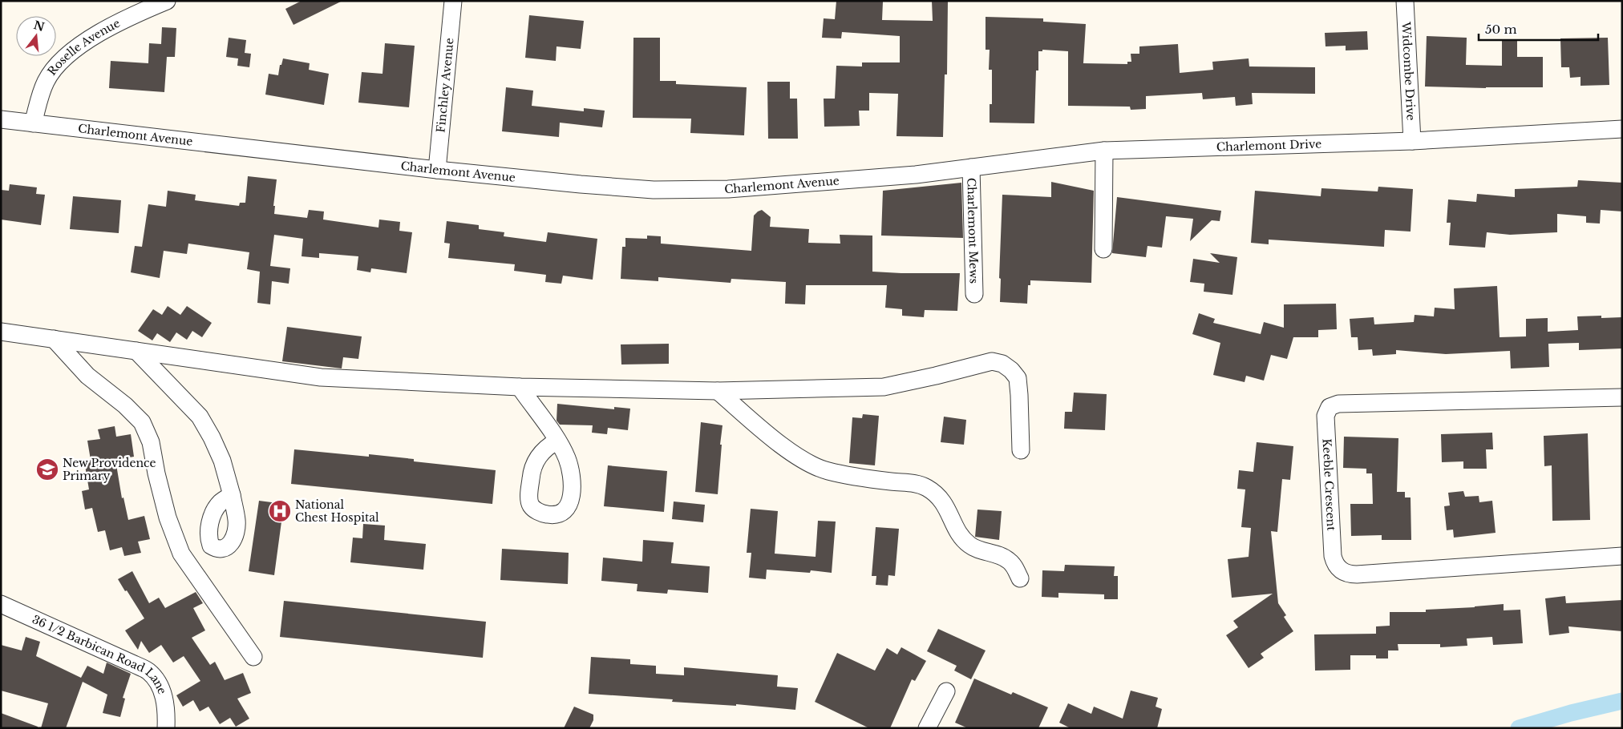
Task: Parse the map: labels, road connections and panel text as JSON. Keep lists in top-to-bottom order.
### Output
{
  "streets": {
    "street": [
      "Roselle Avenue",
      "Widcombe Drive",
      "Finchley Avenue",
      "Charlemont Avenue",
      "Charlemont Drive",
      "Charlemont Mews",
      "Keeble Crescent",
      "36 1/2 Barbican Road Lane"
    ]
  },
  "crossings": [
    ["Roselle Avenue", "Charlemont Avenue"],
    ["Widcombe Drive", "Charlemont Drive"],
    ["Finchley Avenue", "Charlemont Avenue"],
    ["Charlemont Avenue", "Charlemont Drive"],
    ["Charlemont Drive", "Charlemont Mews"]
  ],
  "places": {
    "school or university": ["New Providence Primary"],
    "hospital": ["National Chest Hospital"]
  },
  "scale_bar": "50 m",
  "north": "top"
}
